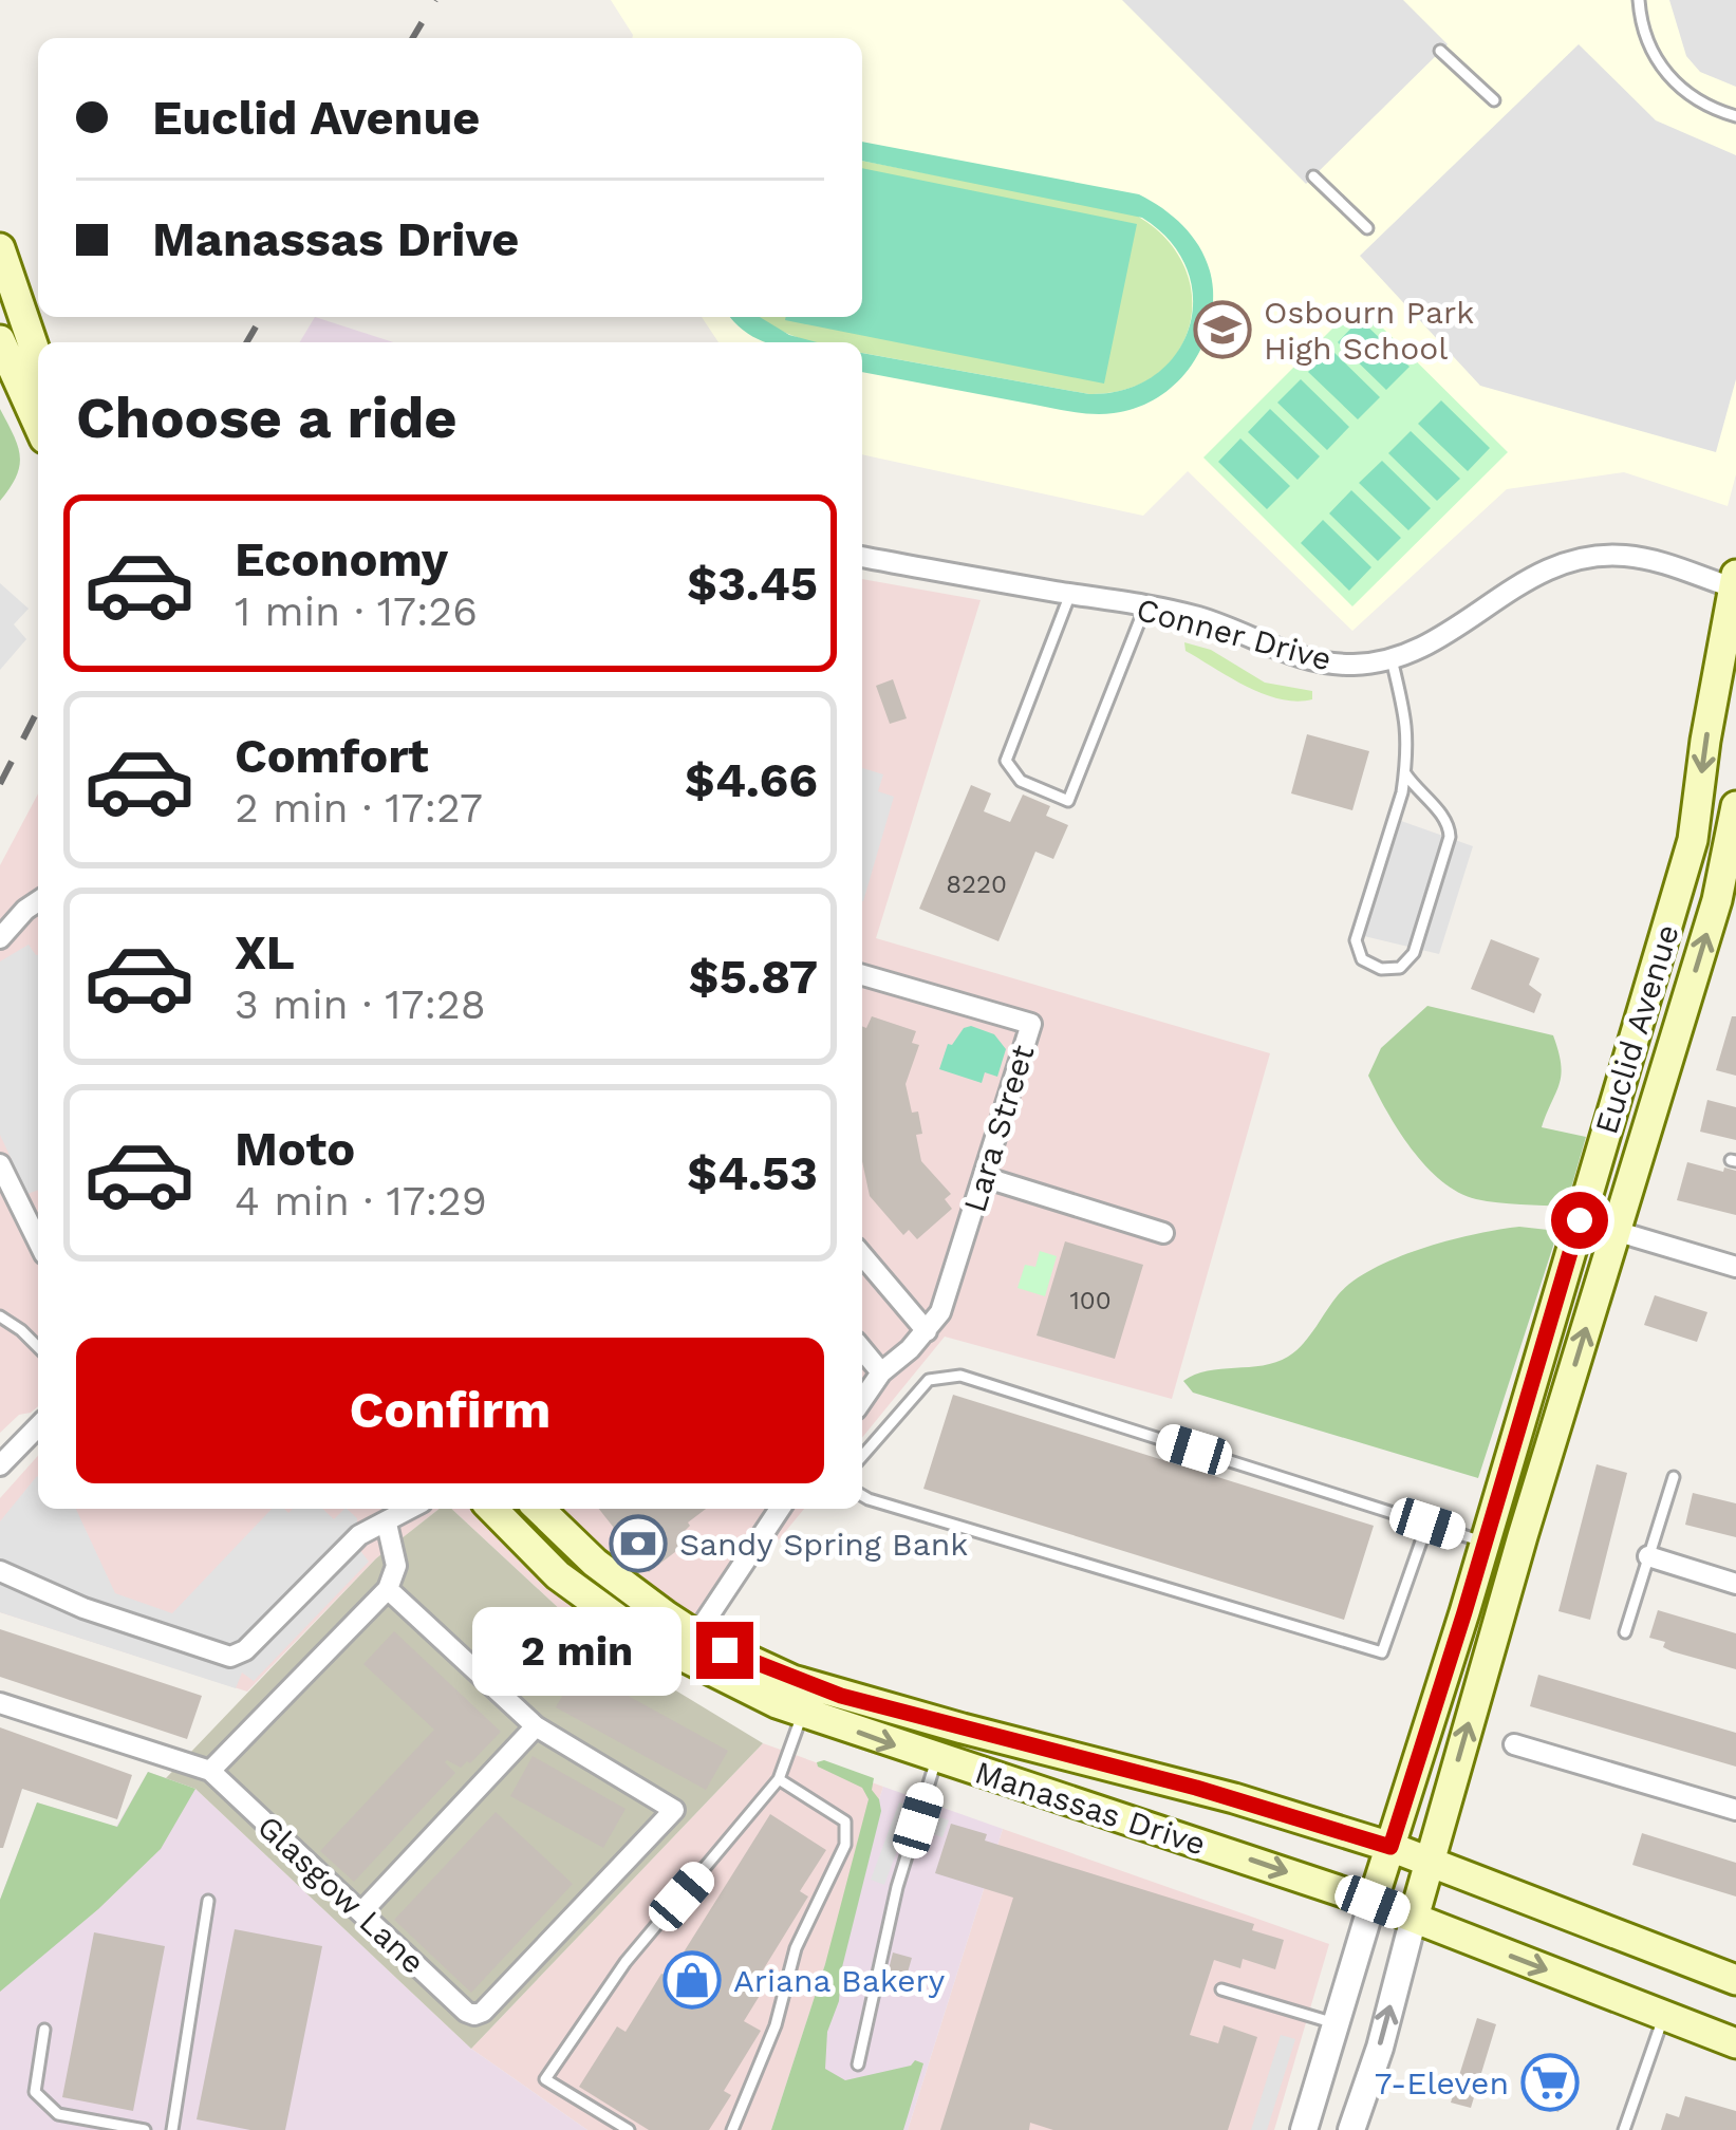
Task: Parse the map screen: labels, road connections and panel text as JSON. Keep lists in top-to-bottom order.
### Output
{
  "streets": {
    "main road": ["Euclid Avenue", "Manassas Drive"],
    "street": ["Conner Drive", "Lara Street", "Glasgow Lane"]
  },
  "crossings": [
    ["Conner Drive", "Euclid Avenue"],
    ["Euclid Avenue", "Manassas Drive"]
  ],
  "places": {
    "school or university": ["Osbourn Park High School"],
    "bank": ["Sandy Spring Bank"],
    "shop": ["Ariana Bakery"],
    "supermarket": ["7-Eleven"]
  },
  "house_numbers": ["8220", "100"],
  "page": {
    "banner": ["Euclid Avenue", "Manassas Drive"],
    "heading": "Choose a ride",
    "list": [
      {
        "name": "Economy",
        "note": "1 min · 17:26",
        "value": "$3.45"
      },
      {
        "name": "Comfort",
        "note": "2 min · 17:27",
        "value": "$4.66"
      },
      {
        "name": "XL",
        "note": "3 min · 17:28",
        "value": "$5.87"
      },
      {
        "name": "Moto",
        "note": "4 min · 17:29",
        "value": "$4.53"
      }
    ],
    "buttons": "Confirm",
    "bubble": "2 min"
  }
}
